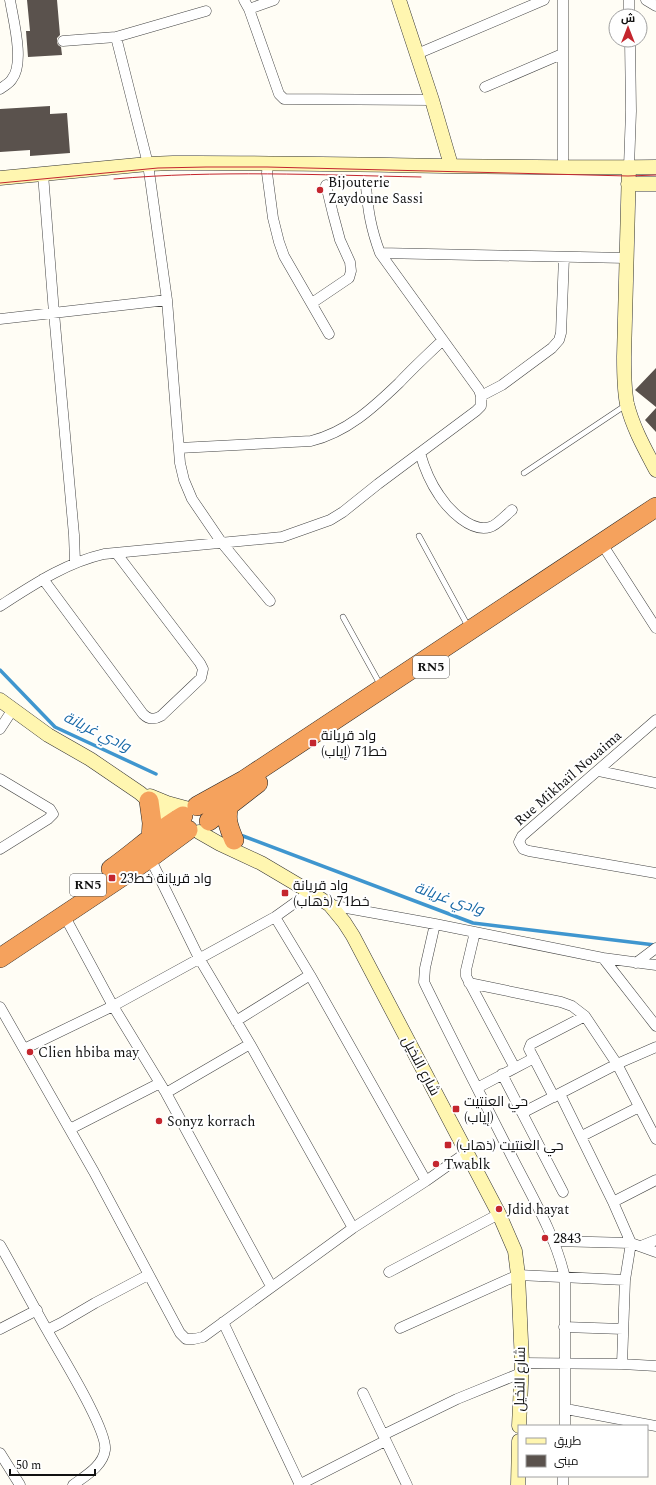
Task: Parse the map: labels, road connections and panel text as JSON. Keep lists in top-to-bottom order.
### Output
{
  "streets": {
    "highway": ["RN5"],
    "main road": ["شارع النخيل"],
    "street": ["Rue Mikhaïl Nouaima"]
  },
  "crossings": [
    ["RN5", "شارع النخيل"]
  ],
  "water": ["وادي غريانة"],
  "places": {
    "other": [
      "Bijouterie Zaydoune Sassi",
      "Clien hbiba may",
      "Sonyz korrach",
      "Twablk",
      "Jdid hayat",
      "2843"
    ],
    "transit": [
      "واد قريانة خط71 (إياب)",
      "واد قريانة خط23",
      "واد قريانة خط71 (ذهاب)",
      "حي العنتيت (إياب)",
      "حي العنتيت (ذهاب)"
    ]
  },
  "legend": ["طريق", "مبنى"],
  "scale_bar": "50 m",
  "north": "top"
}
